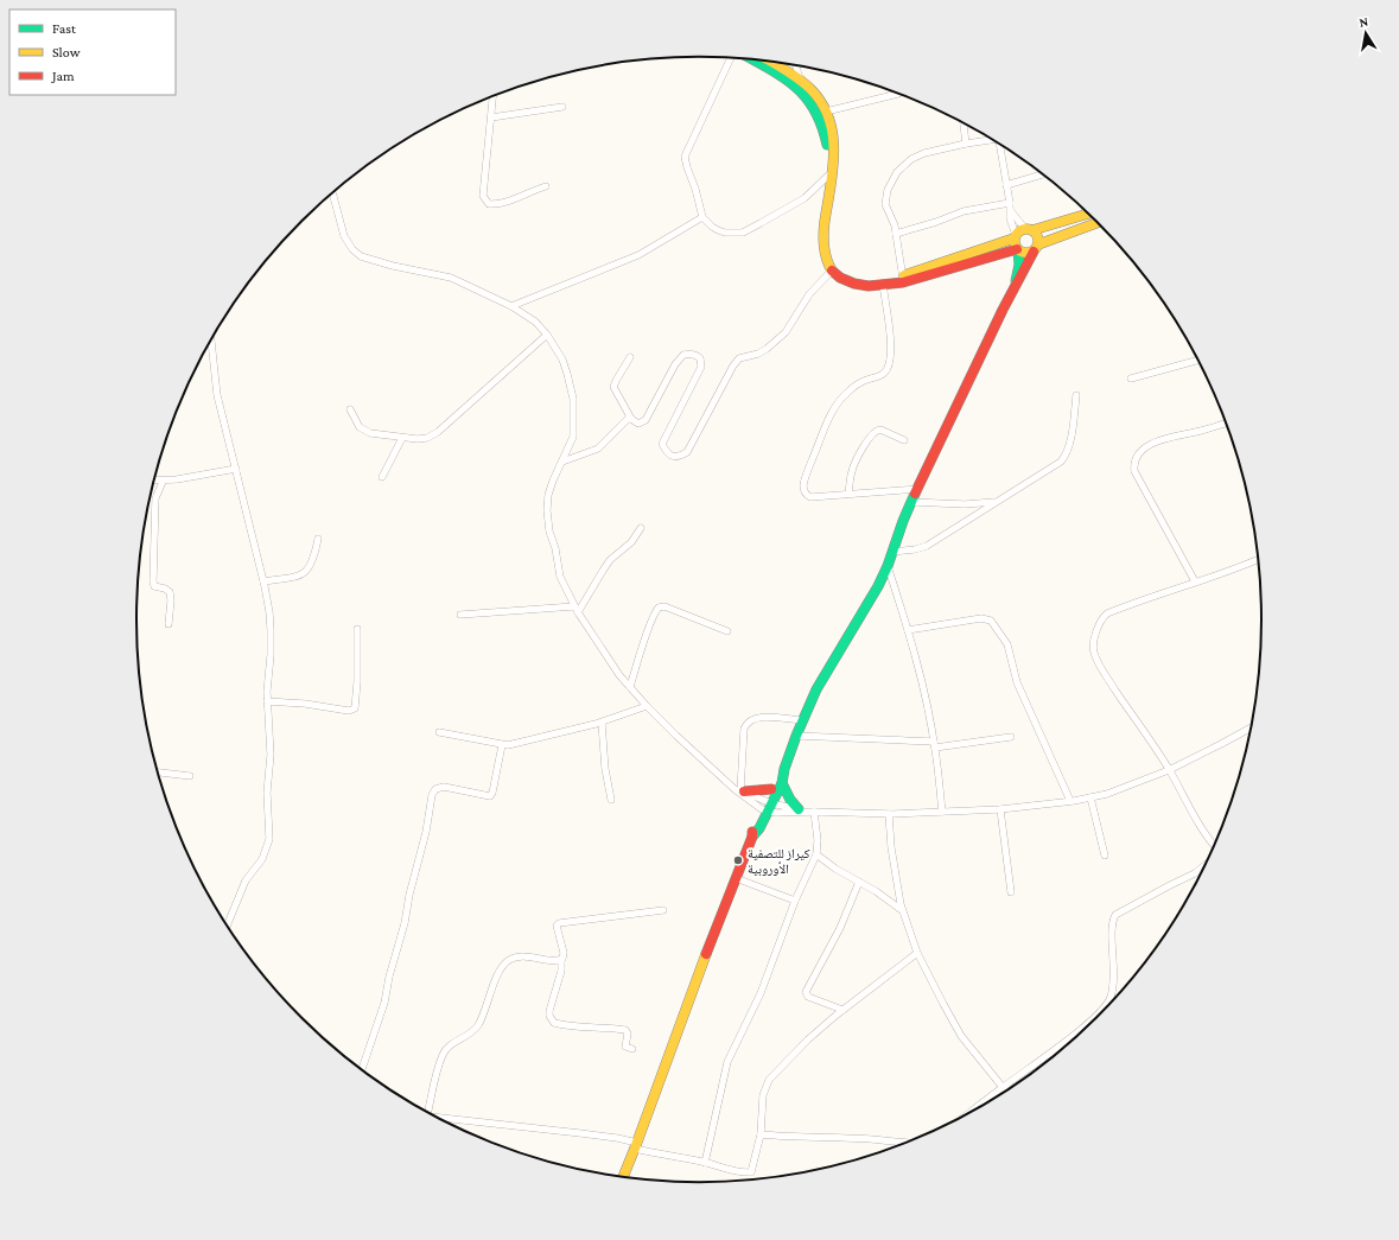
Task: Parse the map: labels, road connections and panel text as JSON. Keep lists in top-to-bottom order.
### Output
{
  "places": ["كيراز للتصفية الأوروبية"],
  "legend": ["Fast", "Slow", "Jam"],
  "north": "top"
}
